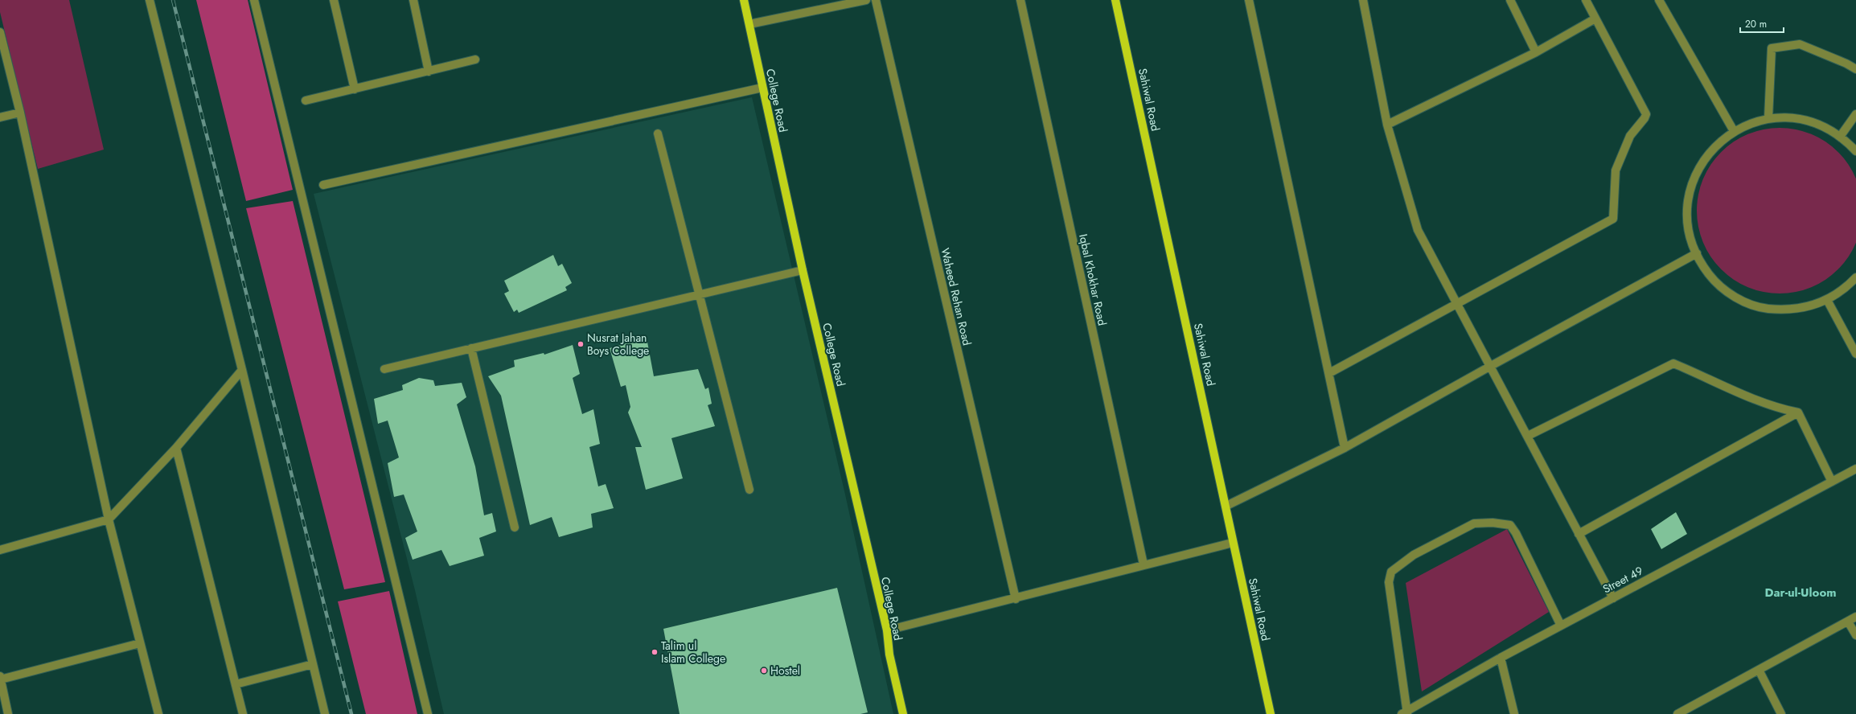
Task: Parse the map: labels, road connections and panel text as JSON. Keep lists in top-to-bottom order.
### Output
{
  "streets": {
    "main road": ["Sahiwal Road", "College Road"],
    "street": ["Iqbal Khokhar Road", "Waheed Rehan Road", "Street 49"]
  },
  "districts": ["Dar-ul-Uloom"],
  "places": ["Nusrat Jahan Boys College", "Talim ul Islam College", "Hostel"],
  "scale_bar": "20 m"
}
